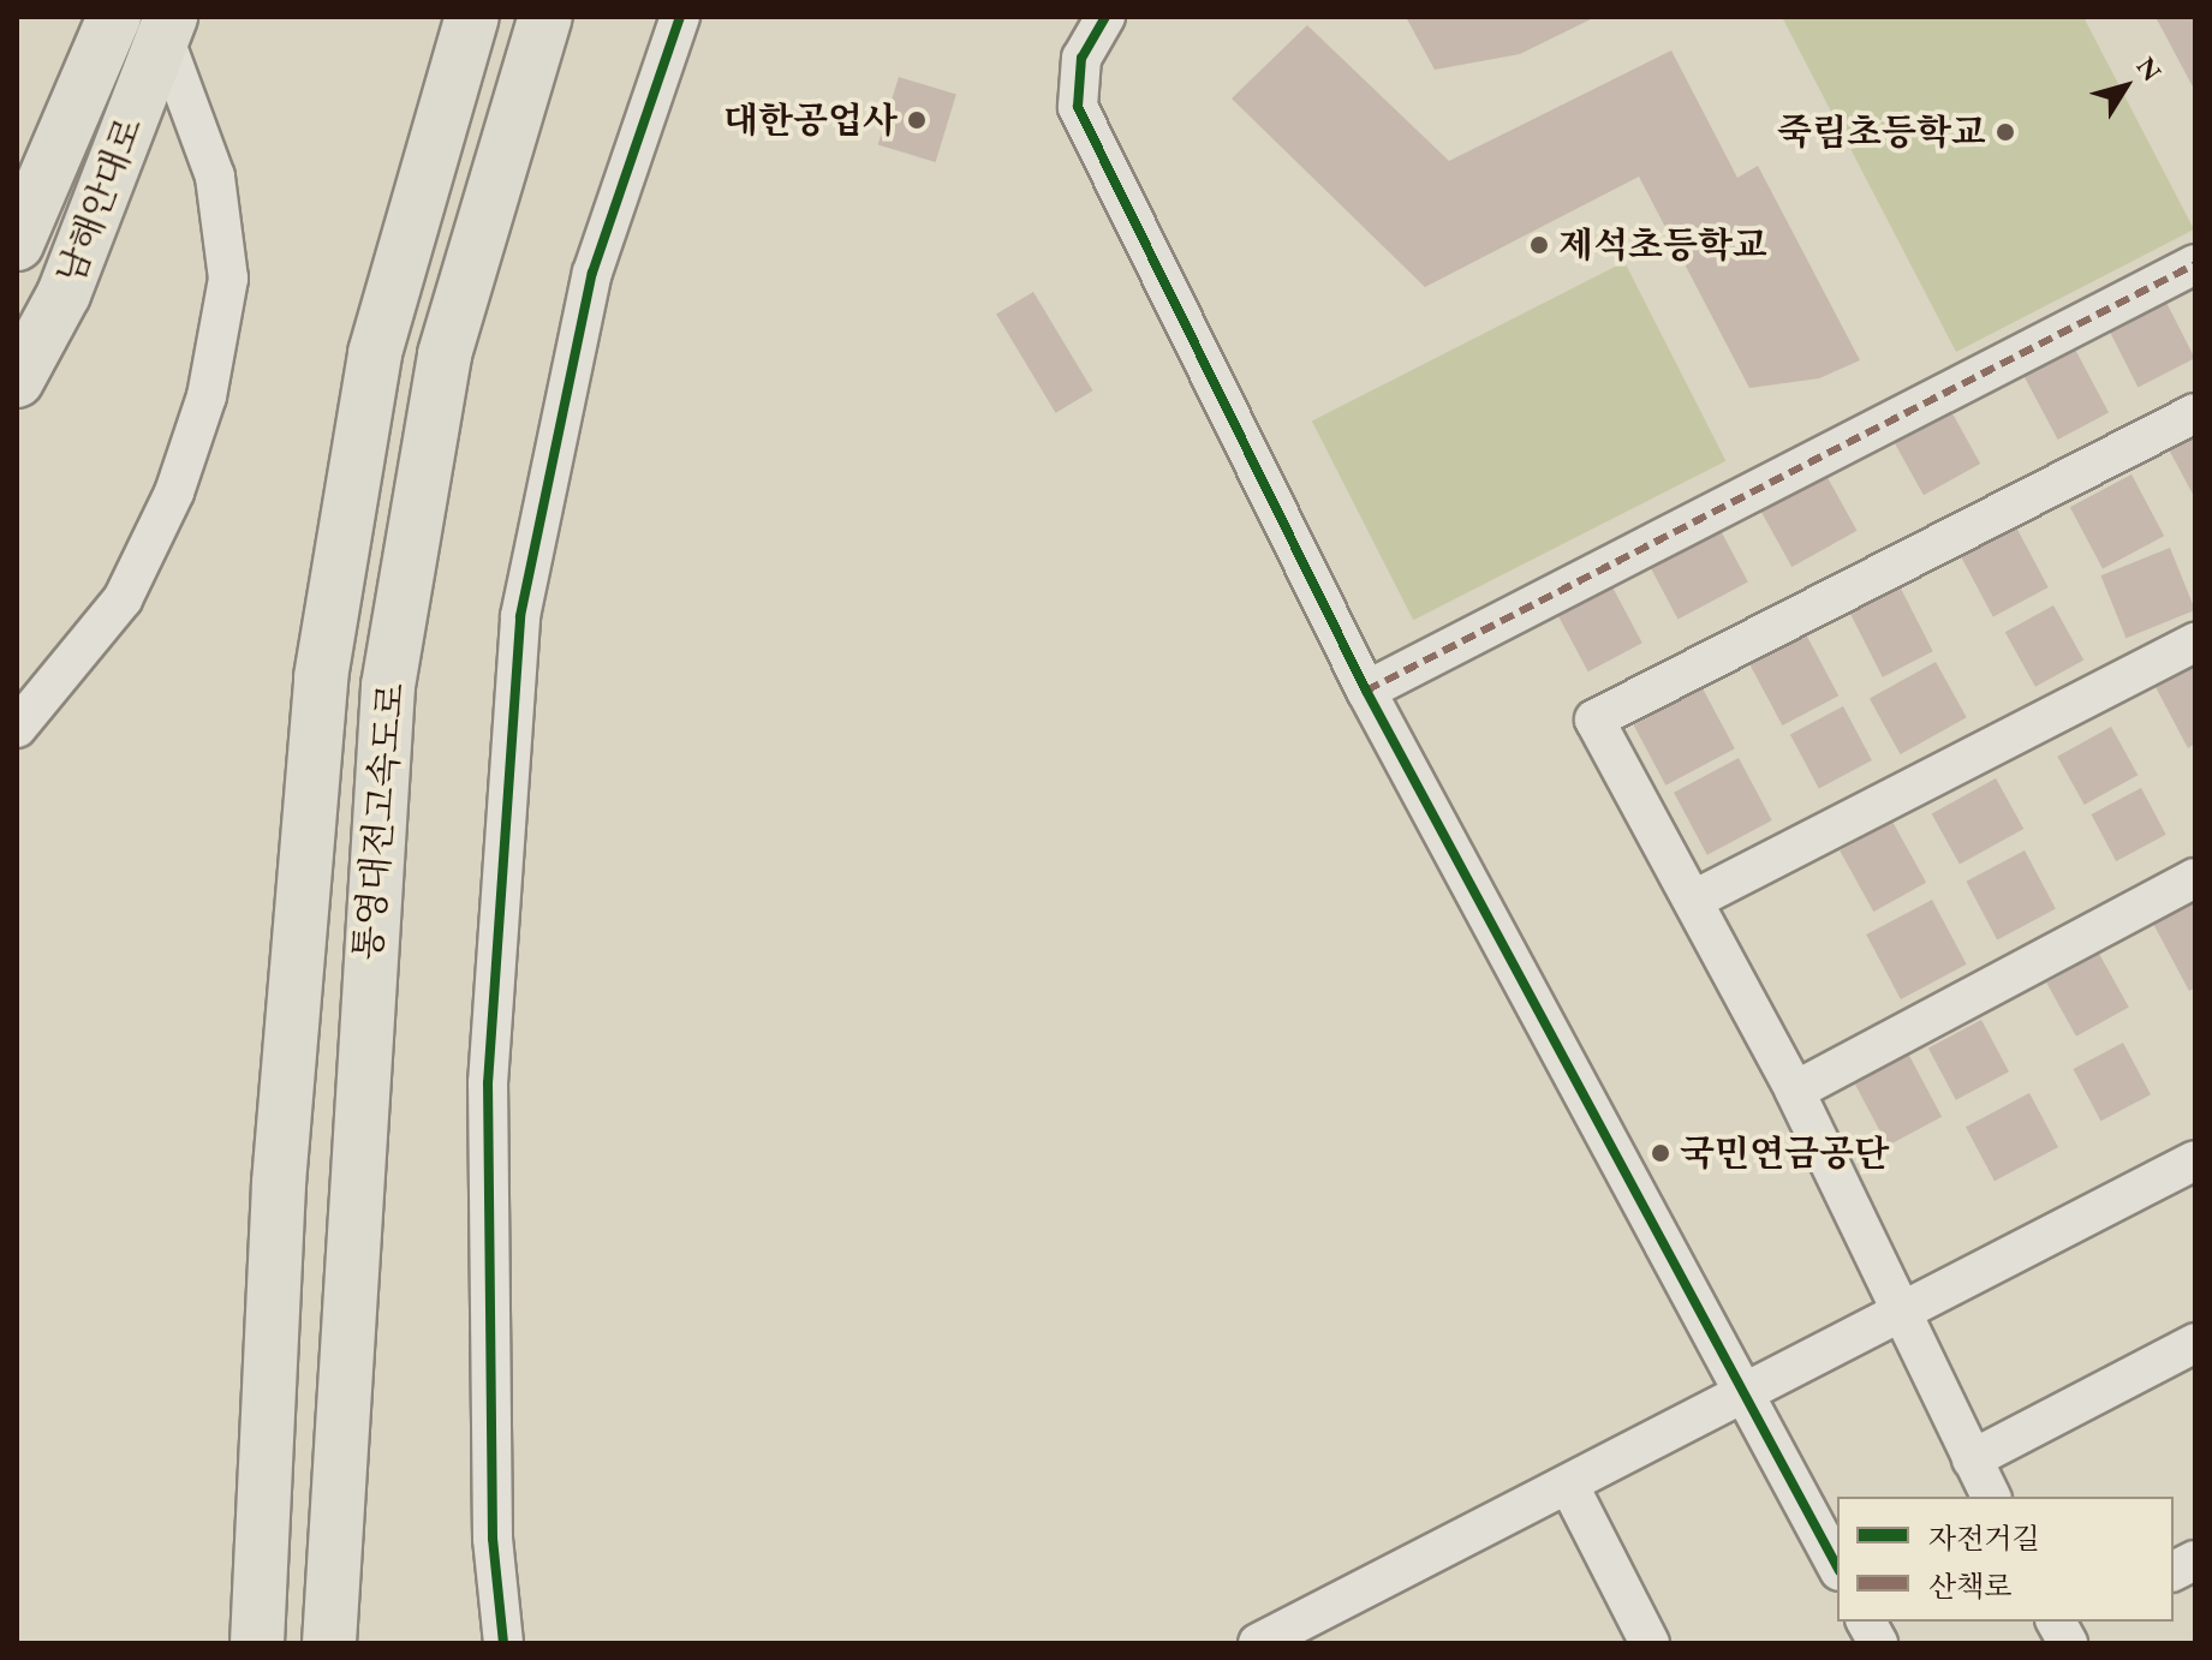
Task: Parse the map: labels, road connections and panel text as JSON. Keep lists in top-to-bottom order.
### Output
{
  "streets": {
    "main road": ["남해안대로", "통영대전고속도로"]
  },
  "places": [
    "대한공업사",
    "죽림초등학교",
    "제석초등학교",
    "국민연금공단"
  ],
  "legend": ["자전거길", "산책로"],
  "north": "top right"
}
